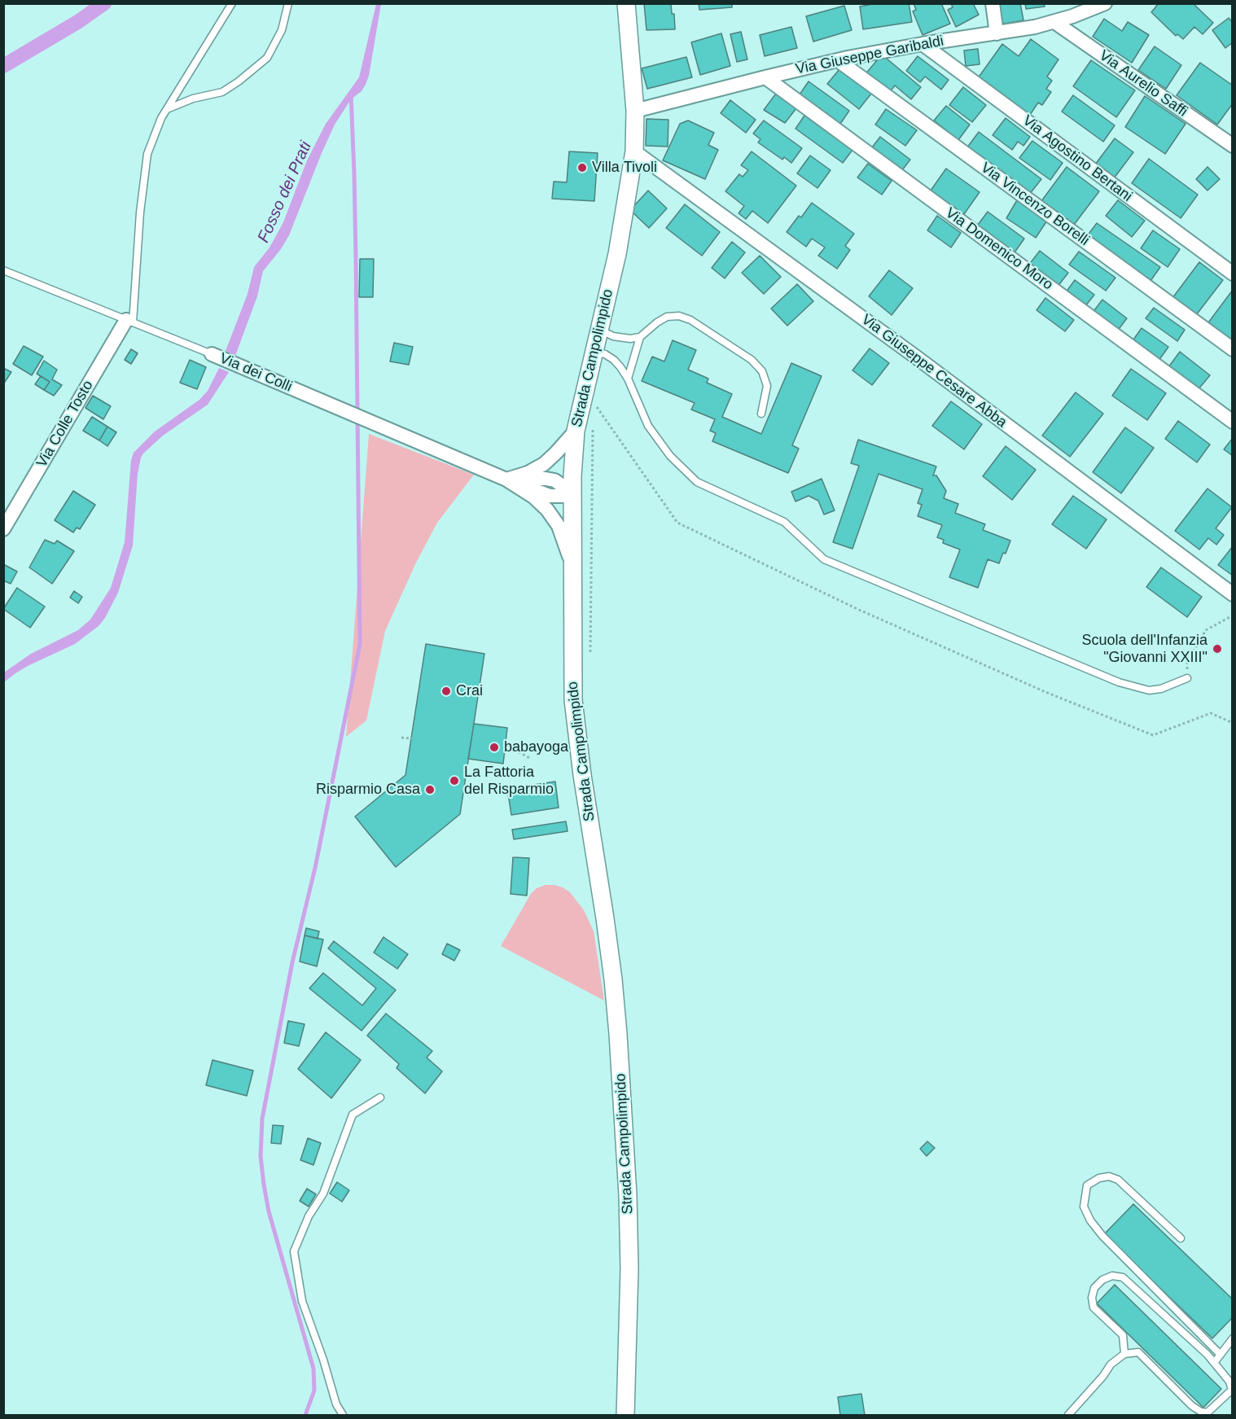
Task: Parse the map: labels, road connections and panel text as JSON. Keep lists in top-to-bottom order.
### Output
{
  "streets": {
    "street": [
      "Via Giuseppe Garibaldi",
      "Via Aurelio Saffi",
      "Via Agostino Bertani",
      "Via Vincenzo Borelli",
      "Via Domenico Moro",
      "Strada Campolimpido",
      "Via Giuseppe Cesare Abba",
      "Via dei Colli",
      "Via Colle Tosto"
    ]
  },
  "crossings": [
    ["Via Giuseppe Garibaldi", "Via Aurelio Saffi"],
    ["Via Giuseppe Garibaldi", "Via Agostino Bertani"],
    ["Via Giuseppe Garibaldi", "Via Vincenzo Borelli"],
    ["Via Giuseppe Garibaldi", "Via Domenico Moro"],
    ["Via Giuseppe Garibaldi", "Strada Campolimpido"],
    ["Strada Campolimpido", "Via Giuseppe Cesare Abba"],
    ["Strada Campolimpido", "Via dei Colli"],
    ["Via dei Colli", "Via Colle Tosto"]
  ],
  "water": ["Fosso dei Prati"],
  "places": [
    "Villa Tivoli",
    "Scuola dell'Infanzia \"Giovanni XXIII\"",
    "Crai",
    "babayoga",
    "La Fattoria del Risparmio",
    "Risparmio Casa"
  ]
}
